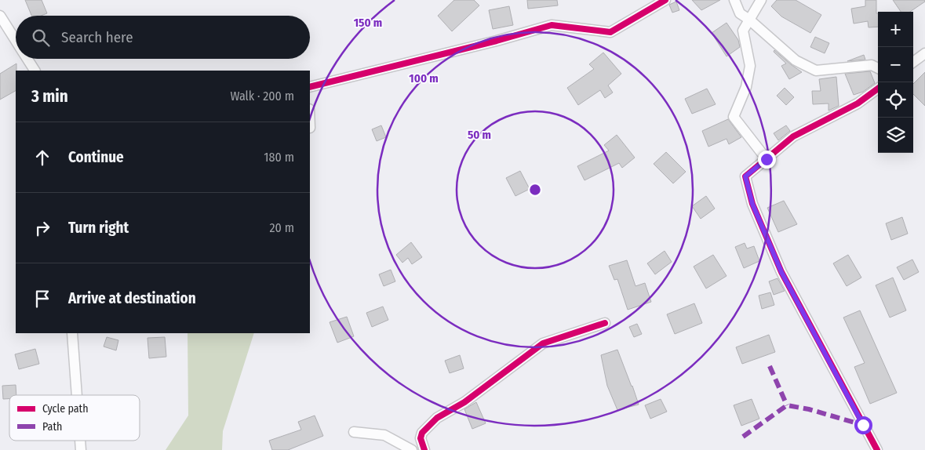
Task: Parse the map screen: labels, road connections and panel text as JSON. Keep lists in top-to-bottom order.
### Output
{
  "legend": ["Cycle path", "Path"],
  "page": {
    "map_buttons": ["+", "−"],
    "search": "Search here",
    "heading": ["3 min", "Walk · 200 m"],
    "list": [
      ["Continue", "180 m"],
      ["Turn right", "20 m"],
      "Arrive at destination"
    ]
  },
  "rings": ["150 m", "100 m", "50 m"]
}
